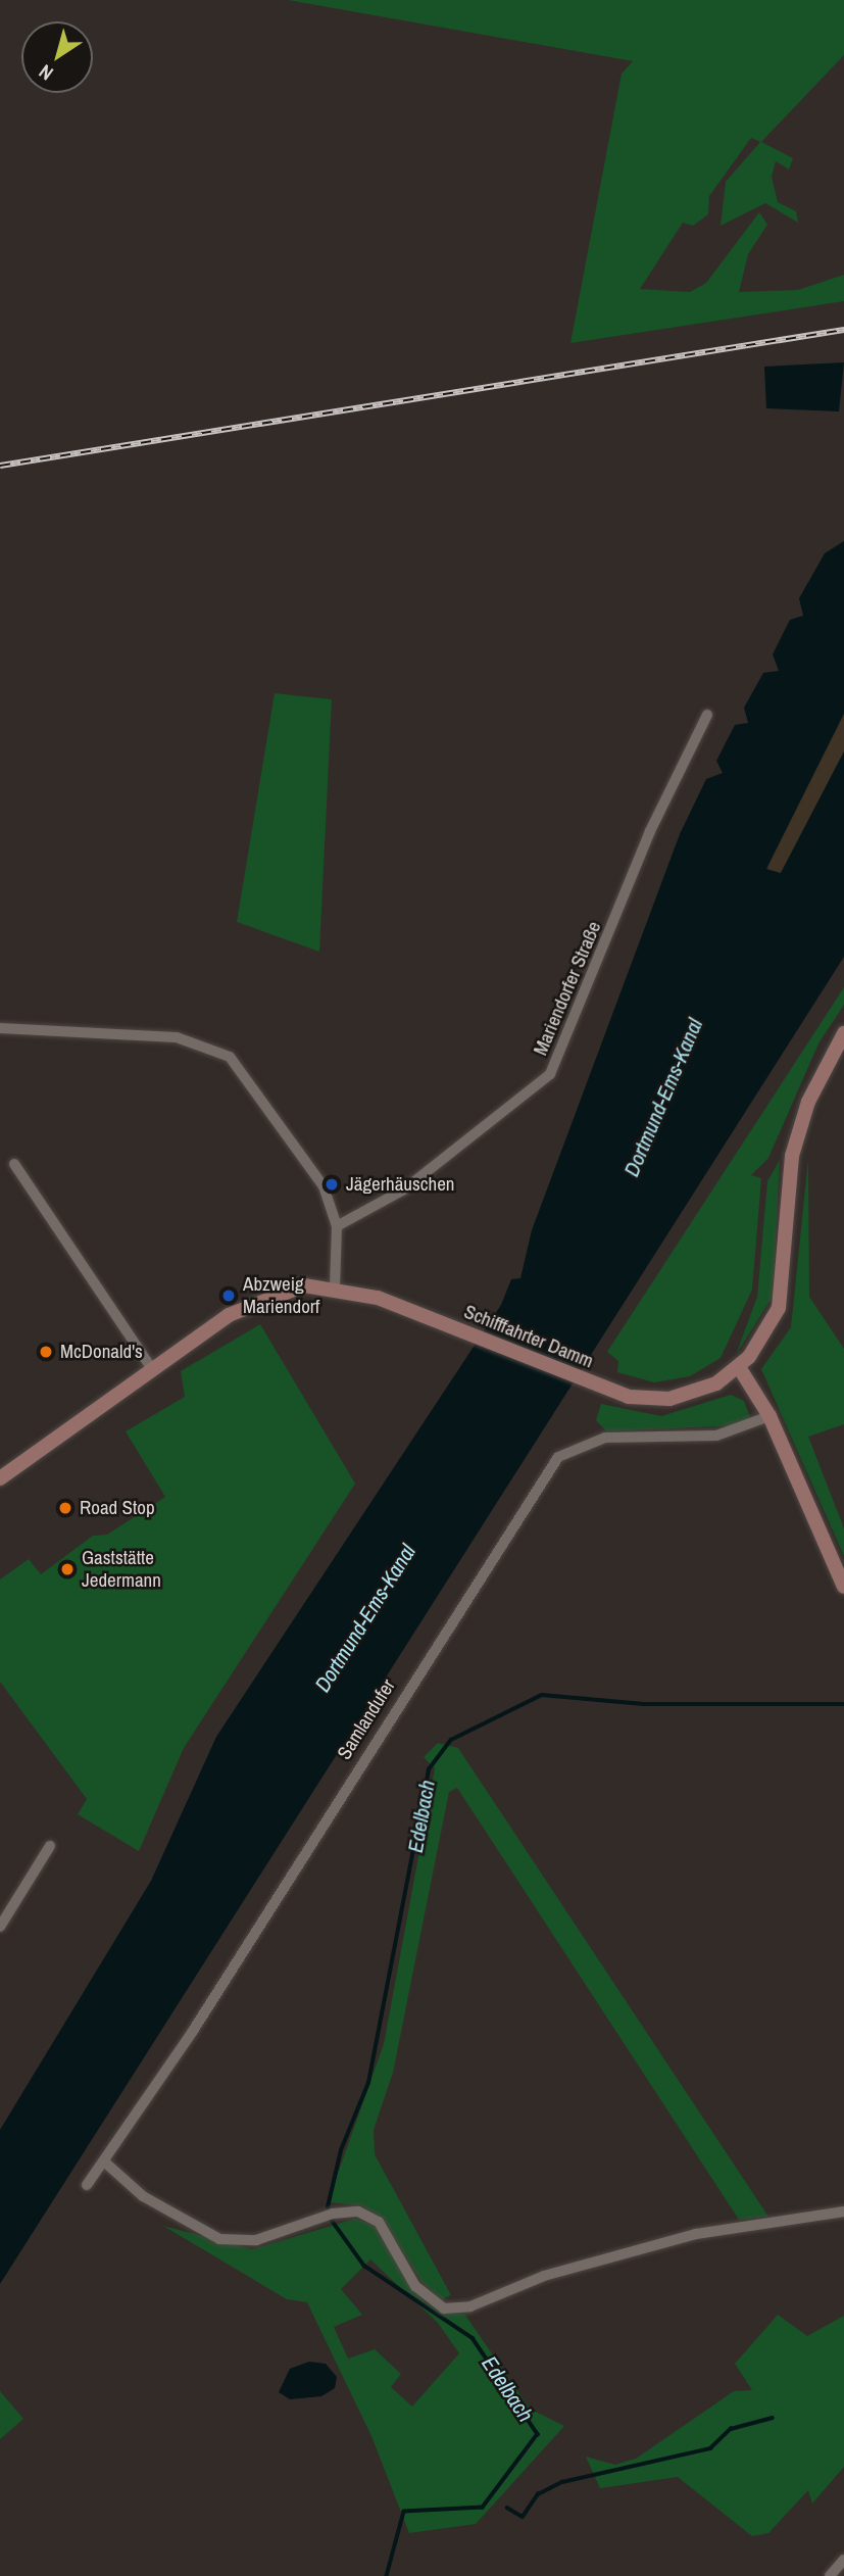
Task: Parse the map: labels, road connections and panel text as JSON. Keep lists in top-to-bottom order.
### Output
{
  "streets": {
    "main road": ["Schifffahrter Damm"],
    "street": ["Mariendorfer Straße", "Samlandufer"]
  },
  "water": ["Dortmund-Ems-Kanal", "Edelbach"],
  "places": [
    "Jägerhäuschen",
    "Abzweig Mariendorf",
    "McDonald's",
    "Road Stop",
    "Gaststätte Jedermann"
  ],
  "north": "bottom left"
}
